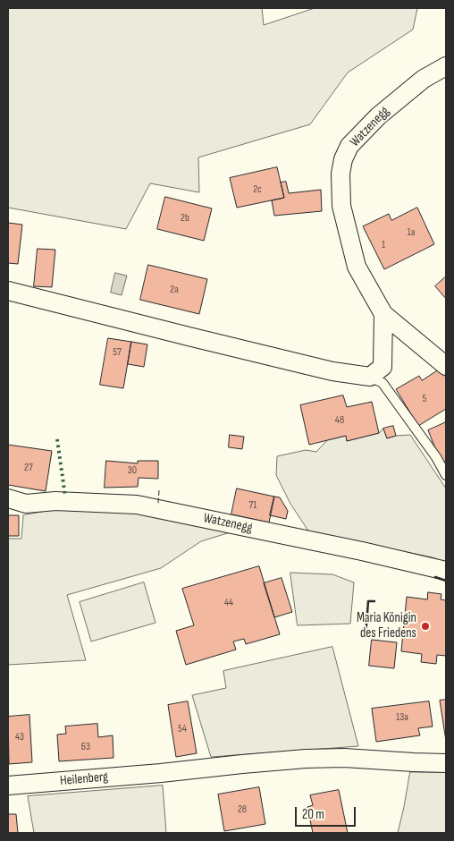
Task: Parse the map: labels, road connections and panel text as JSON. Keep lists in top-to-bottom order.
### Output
{
  "streets": {
    "street": ["Watzenegg", "Heilenberg"]
  },
  "places": ["Maria Königin des Friedens"],
  "house_numbers": [
    "2c",
    "2b",
    "1a",
    "1",
    "2a",
    "57",
    "5",
    "48",
    "27",
    "30",
    "71",
    "44",
    "13a",
    "54",
    "43",
    "63",
    "28"
  ],
  "scale_bar": "20 m"
}
